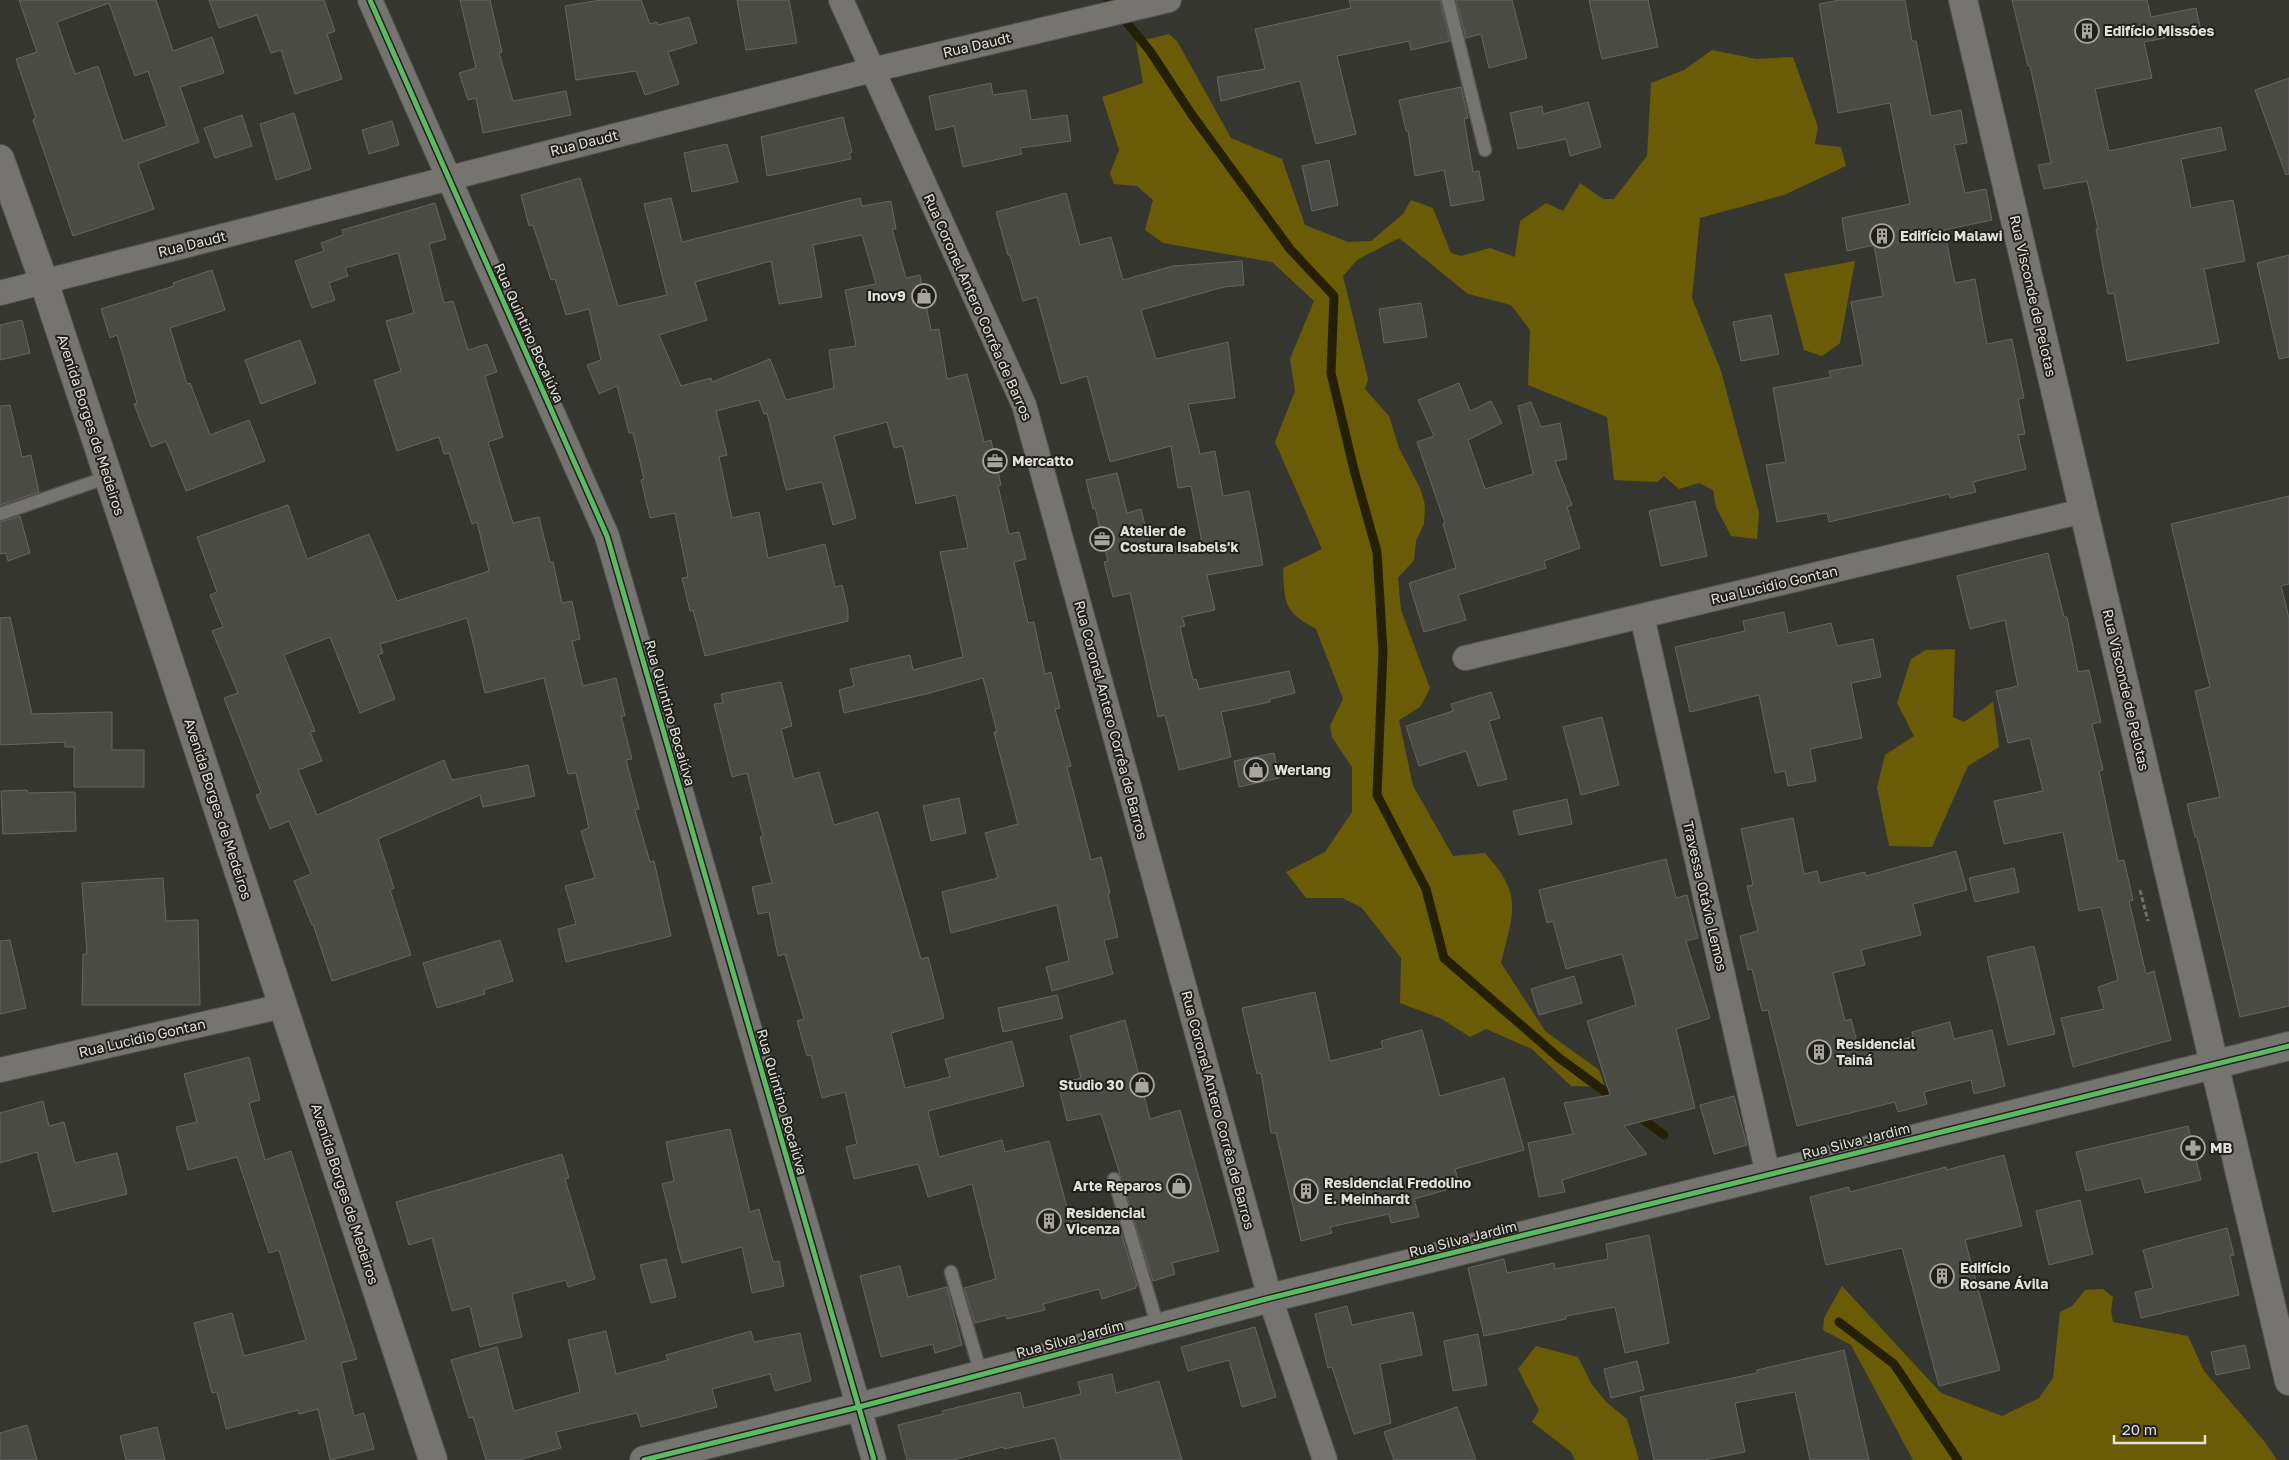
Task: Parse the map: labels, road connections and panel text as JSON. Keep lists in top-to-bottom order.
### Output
{
  "streets": {
    "street": [
      "Rua Daudt",
      "Rua Visconde de Pelotas",
      "Rua Coronel Antero Corrêa de Barros",
      "Rua Quintino Bocaiúva",
      "Avenida Borges de Medeiros",
      "Rua Lucidio Gontan",
      "Travessa Otávio Lemos",
      "Rua Silva Jardim"
    ]
  },
  "crossings": [
    ["Rua Daudt", "Rua Coronel Antero Corrêa de Barros"],
    ["Rua Daudt", "Rua Quintino Bocaiúva"],
    ["Rua Daudt", "Avenida Borges de Medeiros"],
    ["Rua Visconde de Pelotas", "Rua Lucidio Gontan"],
    ["Rua Visconde de Pelotas", "Rua Silva Jardim"],
    ["Rua Coronel Antero Corrêa de Barros", "Rua Silva Jardim"],
    ["Rua Quintino Bocaiúva", "Rua Silva Jardim"],
    ["Avenida Borges de Medeiros", "Rua Lucidio Gontan"],
    ["Rua Lucidio Gontan", "Travessa Otávio Lemos"],
    ["Travessa Otávio Lemos", "Rua Silva Jardim"]
  ],
  "places": {
    "building": [
      "Edifício Missões",
      "Edifício Malawi",
      "Residencial Tainá",
      "Residencial Fredolino E. Meinhardt",
      "Residencial Vicenza",
      "Edifício Rosane Ávila"
    ],
    "shop": [
      "Inov9",
      "Werlang",
      "Studio 30",
      "Arte Reparos"
    ],
    "office": ["Mercatto", "Atelier de Costura Isabels'k"],
    "pharmacy": ["MB"]
  },
  "scale_bar": "20 m"
}
